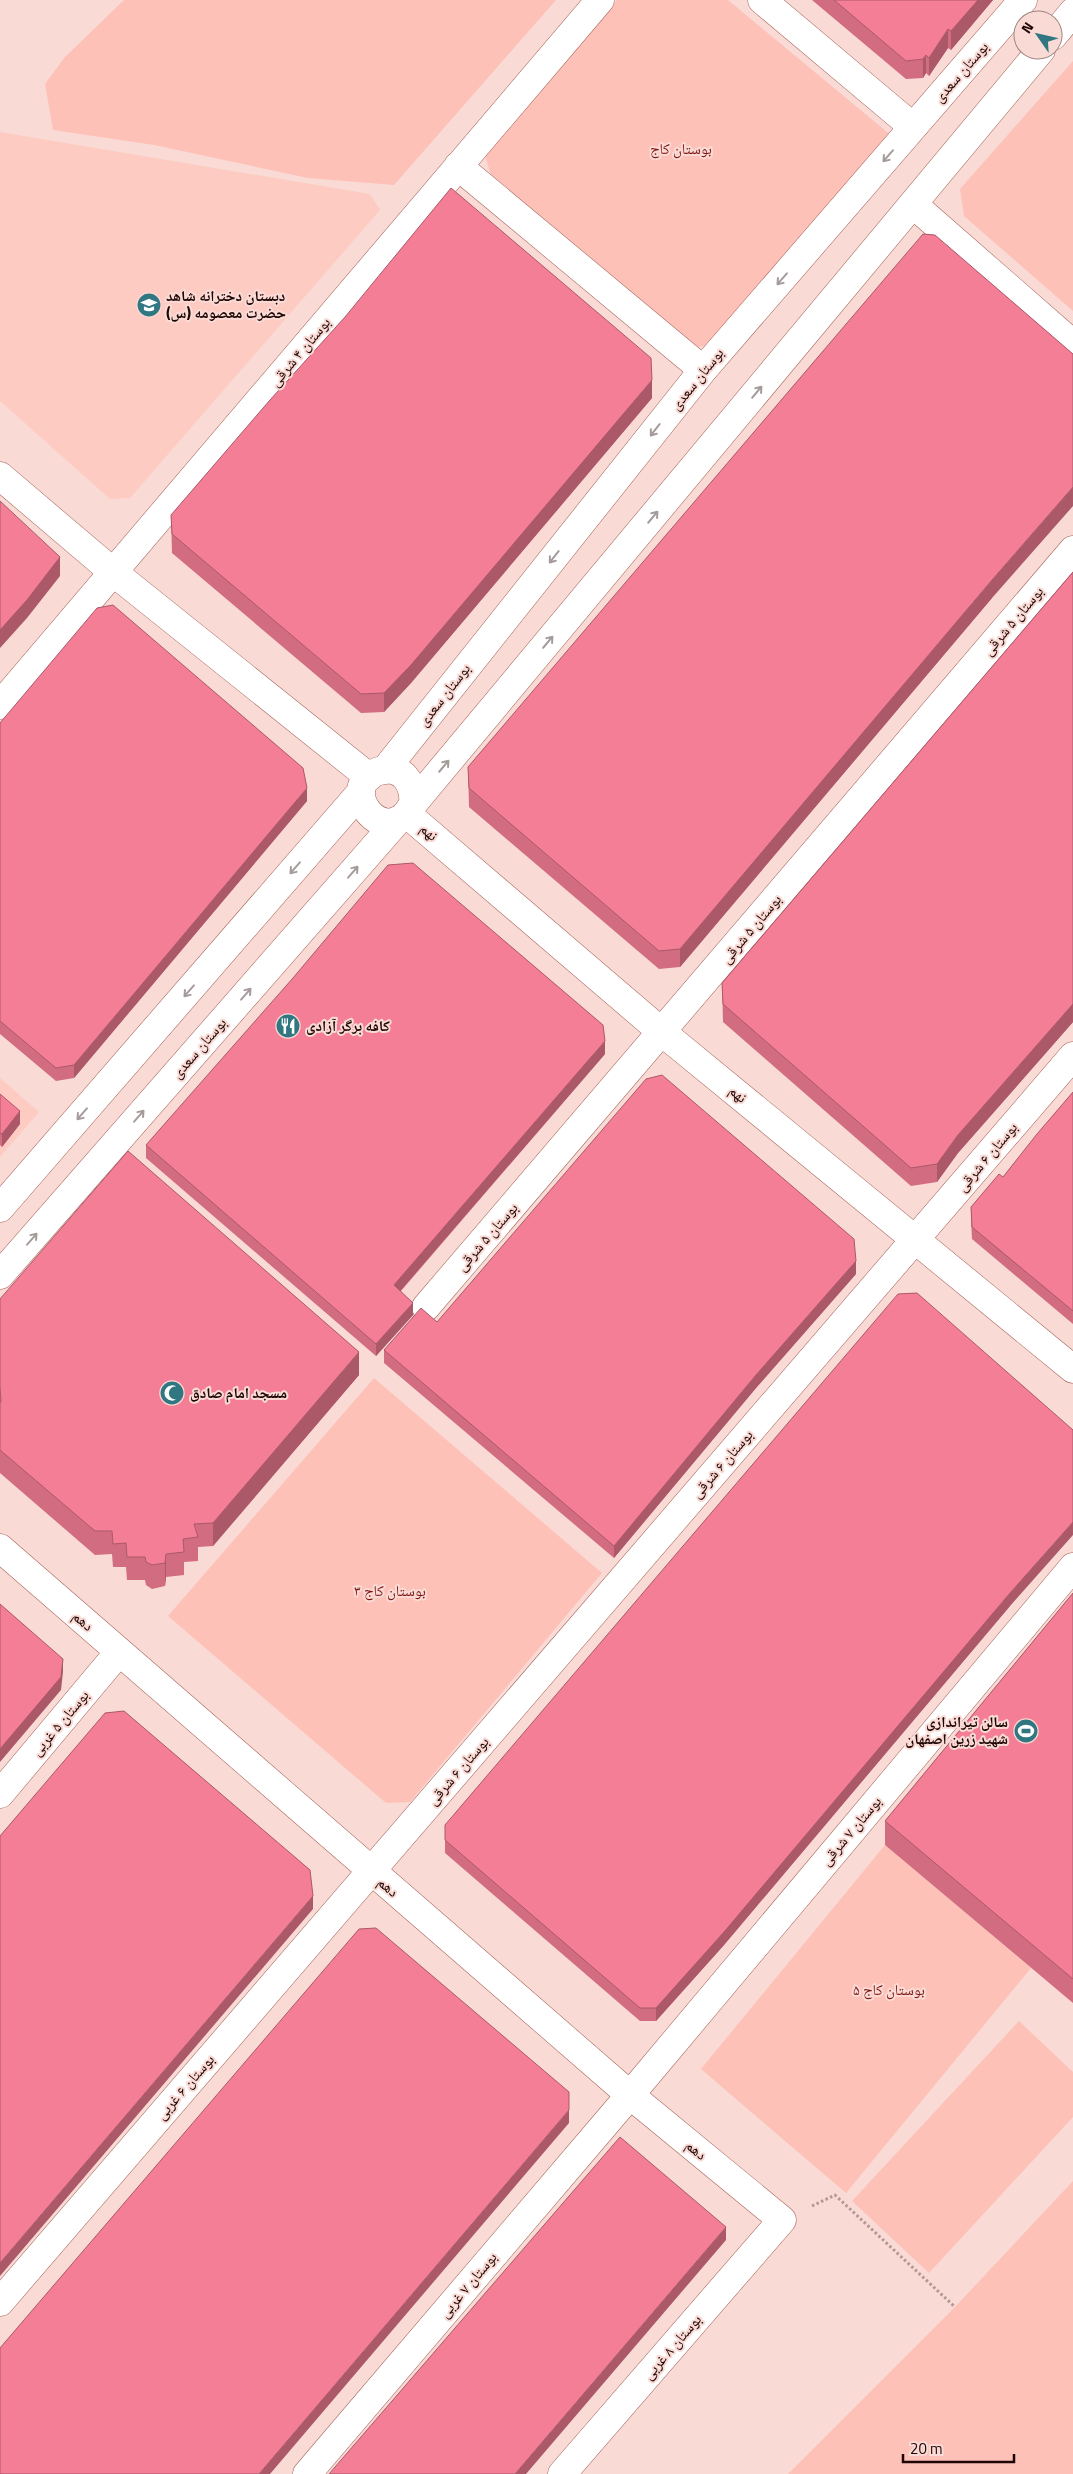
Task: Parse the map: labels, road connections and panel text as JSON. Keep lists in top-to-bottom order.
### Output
{
  "streets": {
    "street": [
      "بوستان سعدی",
      "بوستان ۴ شرقی",
      "بوستان ۵ شرقی",
      "نهم",
      "بوستان ۶ شرقی",
      "دهم",
      "بوستان ۵ غربی",
      "بوستان ۷ شرقی",
      "بوستان ۶ غربی",
      "بوستان ۷ غربی",
      "بوستان ۸ غربی"
    ]
  },
  "crossings": [
    ["بوستان سعدی", "نهم"],
    ["بوستان ۵ شرقی", "نهم"],
    ["نهم", "بوستان ۶ شرقی"],
    ["بوستان ۶ شرقی", "دهم"],
    ["بوستان ۶ شرقی", "بوستان ۶ غربی"],
    ["دهم", "بوستان ۵ غربی"],
    ["دهم", "بوستان ۷ شرقی"],
    ["دهم", "بوستان ۶ غربی"],
    ["دهم", "بوستان ۷ غربی"],
    ["دهم", "بوستان ۸ غربی"],
    ["بوستان ۷ شرقی", "بوستان ۷ غربی"]
  ],
  "parks": ["بوستان کاج", "بوستان کاج ۳", "بوستان کاج ۵"],
  "places": {
    "school or university": ["دبستان دخترانه شاهد حضرت معصومه (س)"],
    "restaurant": ["کافه برگر آزادی"],
    "mosque": ["مسجد امام صادق"],
    "sports": ["سالن تیراندازی شهید زرین اصفهان"]
  },
  "scale_bar": "20 m",
  "north": "top left"
}
